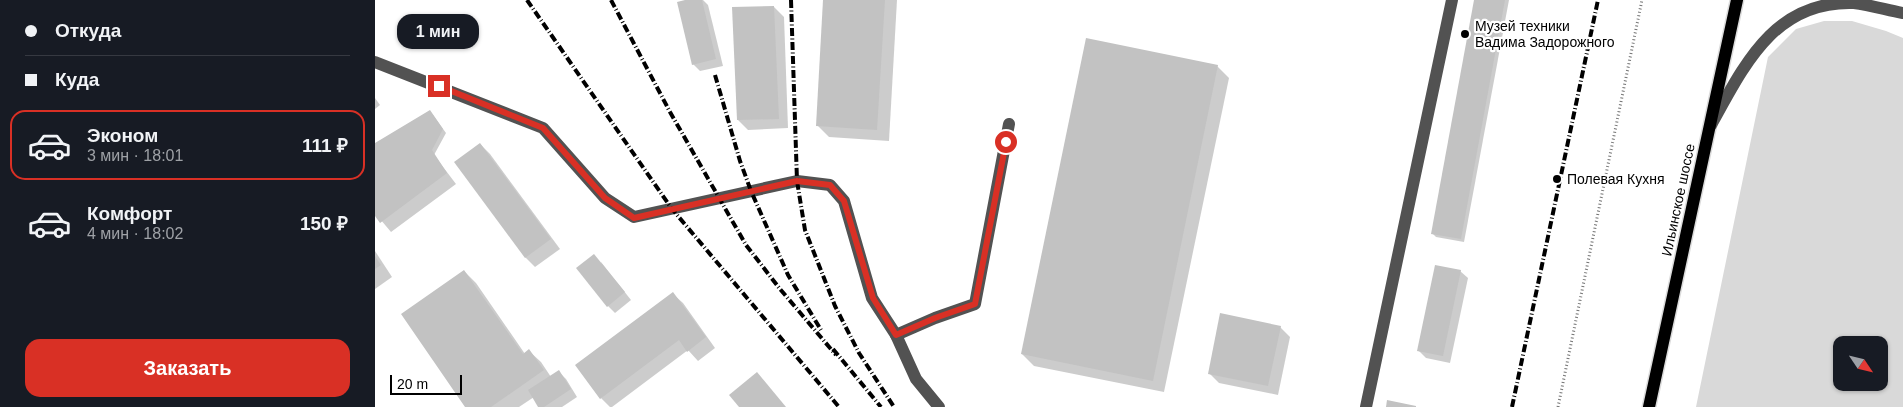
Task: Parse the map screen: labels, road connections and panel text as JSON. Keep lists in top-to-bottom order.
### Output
{
  "streets": {
    "main road": ["Ильинское шоссе"]
  },
  "places": ["Музей техники Вадима Задорожного", "Полевая Кухня"],
  "scale_bar": "20 m",
  "north": "bottom right",
  "page": {
    "banner": ["Откуда", "Куда"],
    "bubble": "1 мин",
    "list": [
      {
        "name": "Эконом",
        "note": "3 мин · 18:01",
        "value": "111 ₽"
      },
      {
        "name": "Комфорт",
        "note": "4 мин · 18:02",
        "value": "150 ₽"
      }
    ],
    "buttons": "Заказать",
    "scale": "20 m"
  }
}
